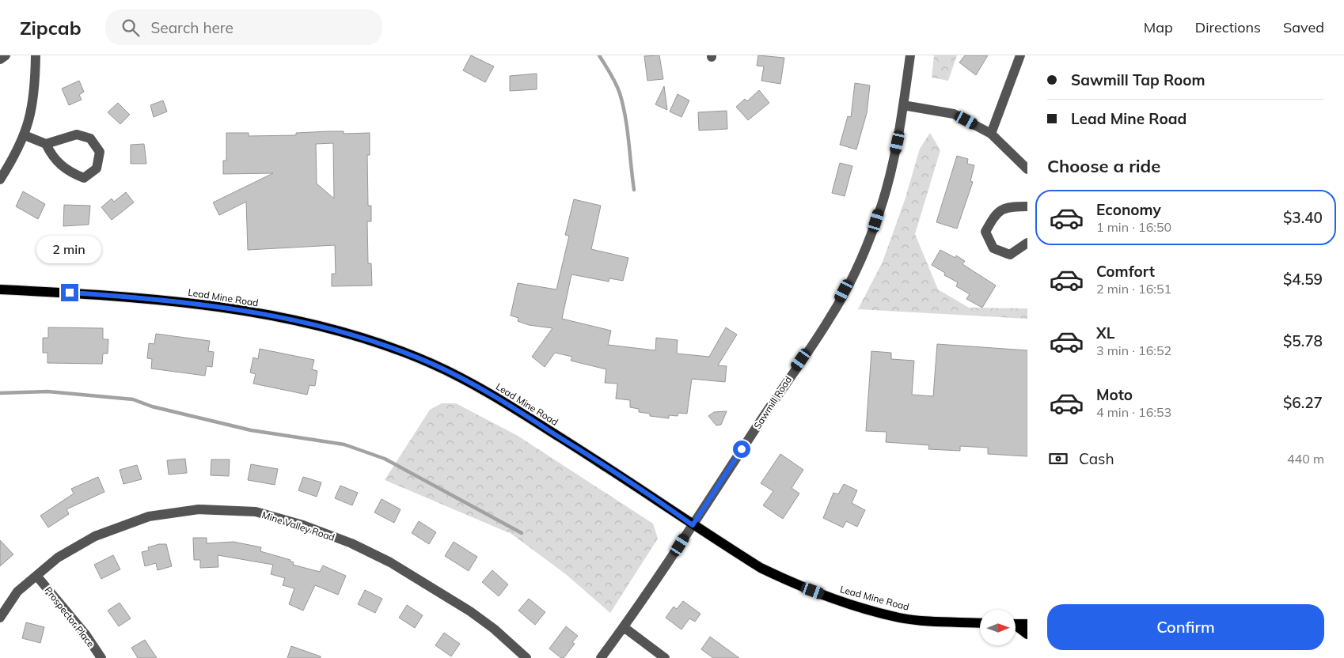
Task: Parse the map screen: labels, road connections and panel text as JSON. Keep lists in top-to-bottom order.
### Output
{
  "streets": {
    "main road": ["Lead Mine Road"],
    "street": ["Sawmill Road", "Mine Valley Road", "Prospector Place"]
  },
  "crossings": [
    ["Lead Mine Road", "Sawmill Road"],
    ["Mine Valley Road", "Prospector Place"]
  ],
  "north": "right",
  "page": {
    "header": "Zipcab",
    "search": "Search here",
    "nav": ["Map", "Directions", "Saved"],
    "banner": ["Sawmill Tap Room", "Lead Mine Road"],
    "heading": "Choose a ride",
    "list": [
      {
        "name": "Economy",
        "note": "1 min · 16:50",
        "value": "$3.40"
      },
      {
        "name": "Comfort",
        "note": "2 min · 16:51",
        "value": "$4.59"
      },
      {
        "name": "XL",
        "note": "3 min · 16:52",
        "value": "$5.78"
      },
      {
        "name": "Moto",
        "note": "4 min · 16:53",
        "value": "$6.27"
      }
    ],
    "bubble": "2 min",
    "pay": ["Cash", "440 m"],
    "buttons": "Confirm"
  }
}
